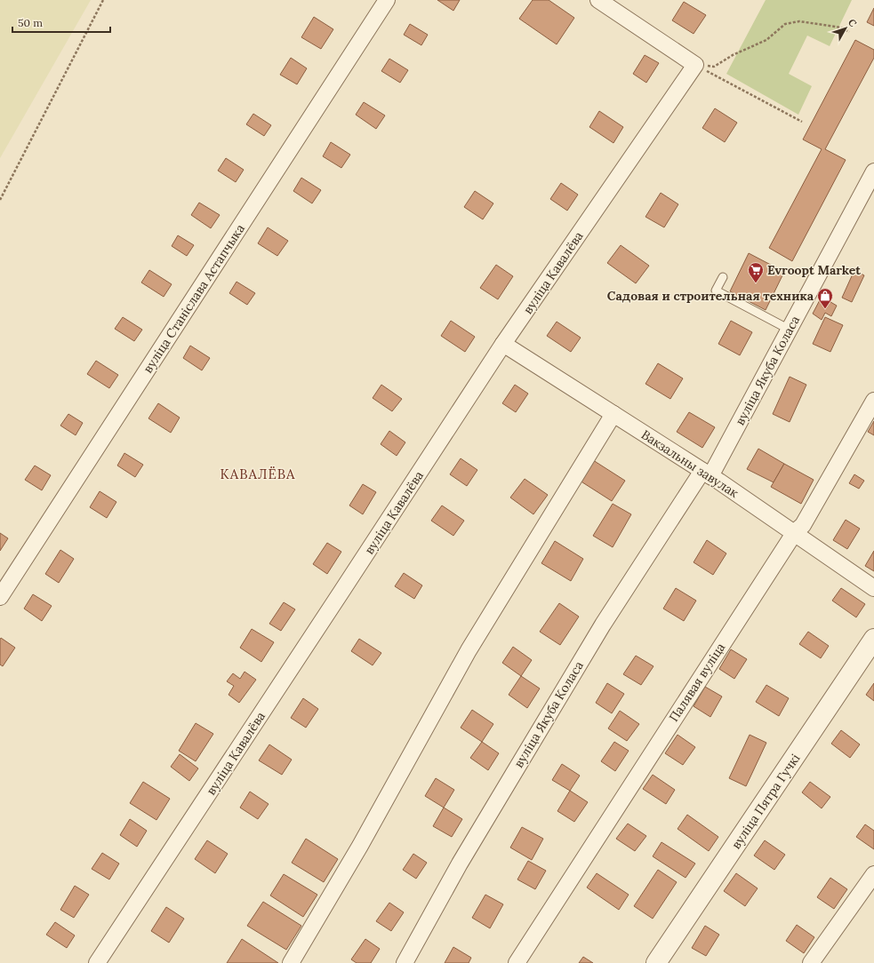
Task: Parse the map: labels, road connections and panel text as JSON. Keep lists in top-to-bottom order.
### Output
{
  "streets": {
    "street": [
      "вуліца Кавалёва",
      "вуліца Станіслава Астапчыка",
      "вуліца Якуба Коласа",
      "Вакзальны завулак",
      "Палявая вуліца",
      "вуліца Пятра Гучкі"
    ]
  },
  "crossings": [
    ["вуліца Кавалёва", "Вакзальны завулак"],
    ["вуліца Якуба Коласа", "Вакзальны завулак"],
    ["Вакзальны завулак", "Палявая вуліца"]
  ],
  "districts": ["КАВАЛЁВА"],
  "places": {
    "supermarket": ["Evroopt Market"],
    "shop": ["Садовая и строительная техника"]
  },
  "scale_bar": "50 m",
  "north": "top right"
}
